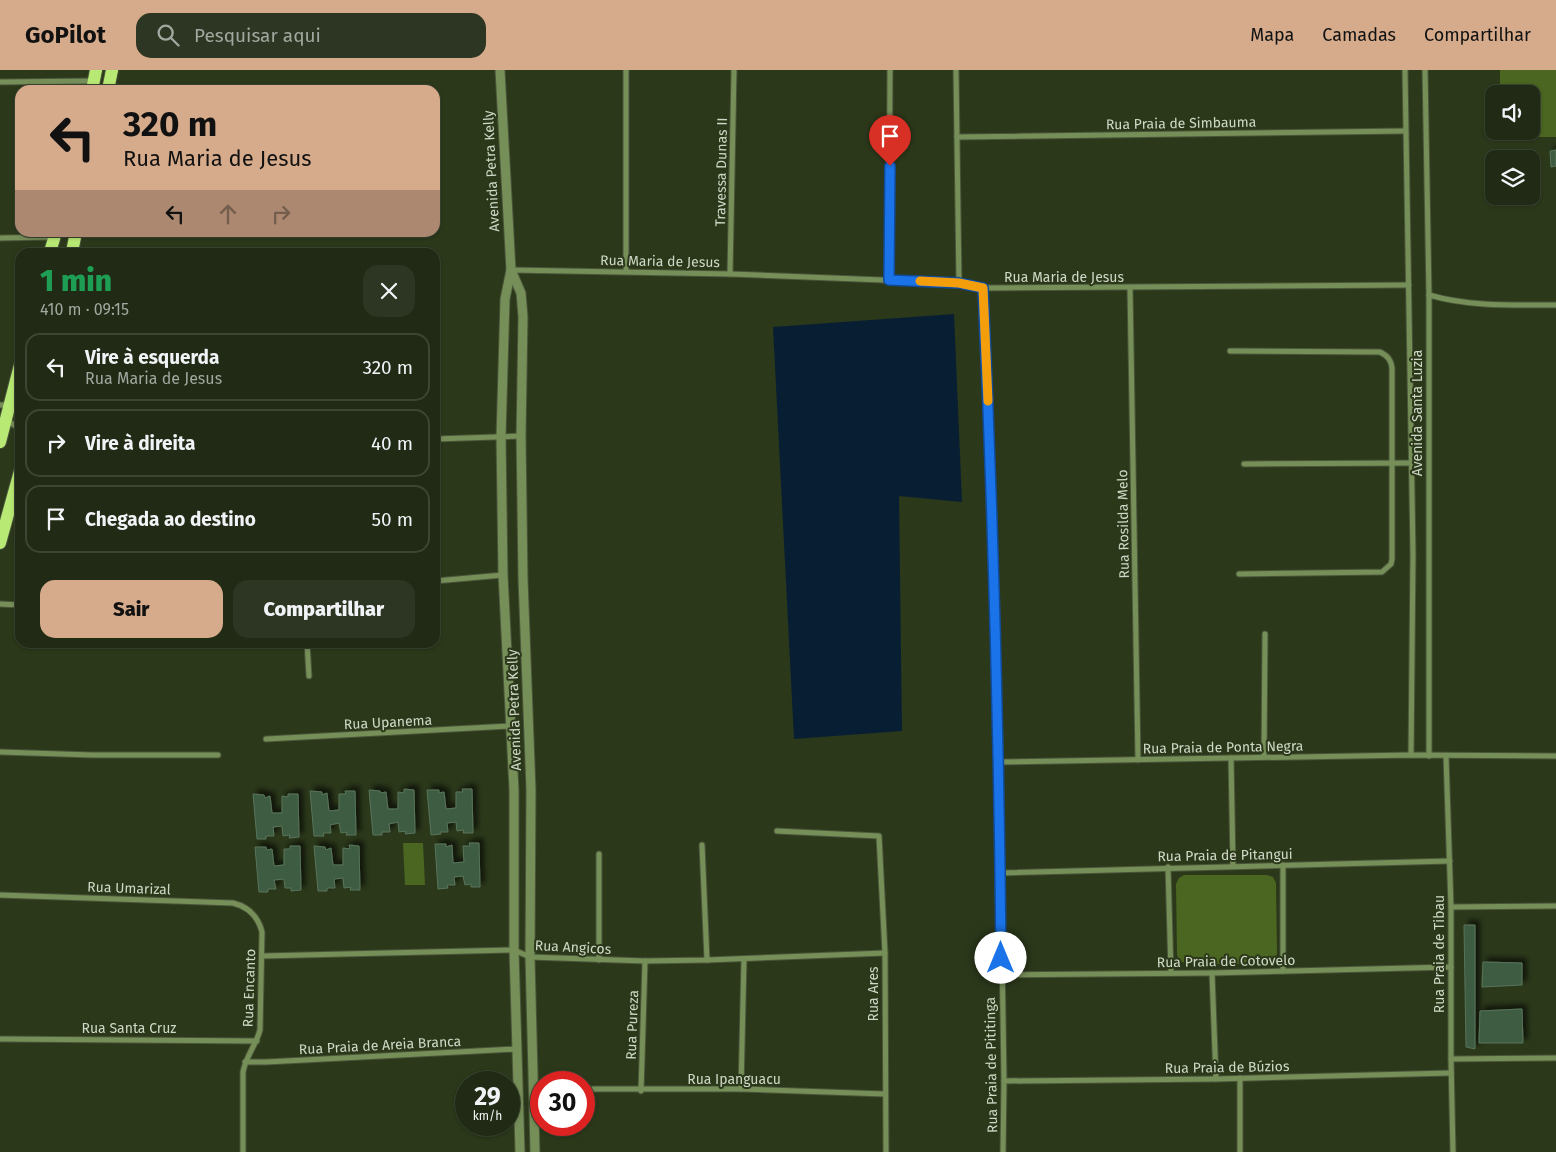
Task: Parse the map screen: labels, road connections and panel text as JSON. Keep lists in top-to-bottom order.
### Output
{
  "streets": {
    "street": [
      "Rua Praia de Simbauma",
      "Avenida Petra Kelly",
      "Travessa Dunas II",
      "Rua Maria de Jesus",
      "Avenida Santa Luzia",
      "Rua Rosilda Melo",
      "Rua Upanema",
      "Rua Praia de Ponta Negra",
      "Rua Praia de Pitangui",
      "Rua Umarizal",
      "Rua Angicos",
      "Rua Praia de Tibau",
      "Rua Praia de Cotovelo",
      "Rua Encanto",
      "Rua Ares",
      "Rua Pureza",
      "Rua Santa Cruz",
      "Rua Praia de Areia Branca",
      "Rua Praia de Pititinga",
      "Rua Praia de Búzios",
      "Rua Ipanguacu"
    ]
  },
  "crossings": [
    ["Rua Praia de Simbauma", "Avenida Santa Luzia"],
    ["Avenida Petra Kelly", "Rua Maria de Jesus"],
    ["Avenida Petra Kelly", "Rua Upanema"],
    ["Avenida Petra Kelly", "Rua Angicos"],
    ["Avenida Petra Kelly", "Rua Praia de Areia Branca"],
    ["Travessa Dunas II", "Rua Maria de Jesus"],
    ["Rua Maria de Jesus", "Avenida Santa Luzia"],
    ["Rua Maria de Jesus", "Rua Rosilda Melo"],
    ["Rua Maria de Jesus", "Rua Praia de Pititinga"],
    ["Avenida Santa Luzia", "Rua Praia de Ponta Negra"],
    ["Rua Rosilda Melo", "Rua Praia de Ponta Negra"],
    ["Rua Praia de Ponta Negra", "Rua Praia de Tibau"],
    ["Rua Praia de Ponta Negra", "Rua Praia de Pititinga"],
    ["Rua Praia de Pitangui", "Rua Praia de Tibau"],
    ["Rua Praia de Pitangui", "Rua Praia de Pititinga"],
    ["Rua Umarizal", "Rua Encanto"],
    ["Rua Angicos", "Rua Encanto"],
    ["Rua Angicos", "Rua Ares"],
    ["Rua Angicos", "Rua Pureza"],
    ["Rua Praia de Tibau", "Rua Praia de Cotovelo"],
    ["Rua Praia de Tibau", "Rua Praia de Búzios"],
    ["Rua Praia de Cotovelo", "Rua Praia de Pititinga"],
    ["Rua Encanto", "Rua Santa Cruz"],
    ["Rua Encanto", "Rua Praia de Areia Branca"],
    ["Rua Ares", "Rua Ipanguacu"],
    ["Rua Pureza", "Rua Ipanguacu"],
    ["Rua Praia de Pititinga", "Rua Praia de Búzios"]
  ],
  "page": {
    "header": "GoPilot",
    "search": "Pesquisar aqui",
    "nav": ["Mapa", "Camadas", "Compartilhar"],
    "turn": ["320 m", "Rua Maria de Jesus"],
    "heading": ["1 min", "410 m · 09:15"],
    "list": [
      {
        "name": "Vire à esquerda",
        "note": "Rua Maria de Jesus",
        "value": "320 m"
      },
      {
        "name": "Vire à direita",
        "value": "40 m"
      },
      {
        "name": "Chegada ao destino",
        "value": "50 m"
      }
    ],
    "buttons": ["Sair", "Compartilhar"],
    "speed": "29 km/h",
    "limit": "30"
  }
}
